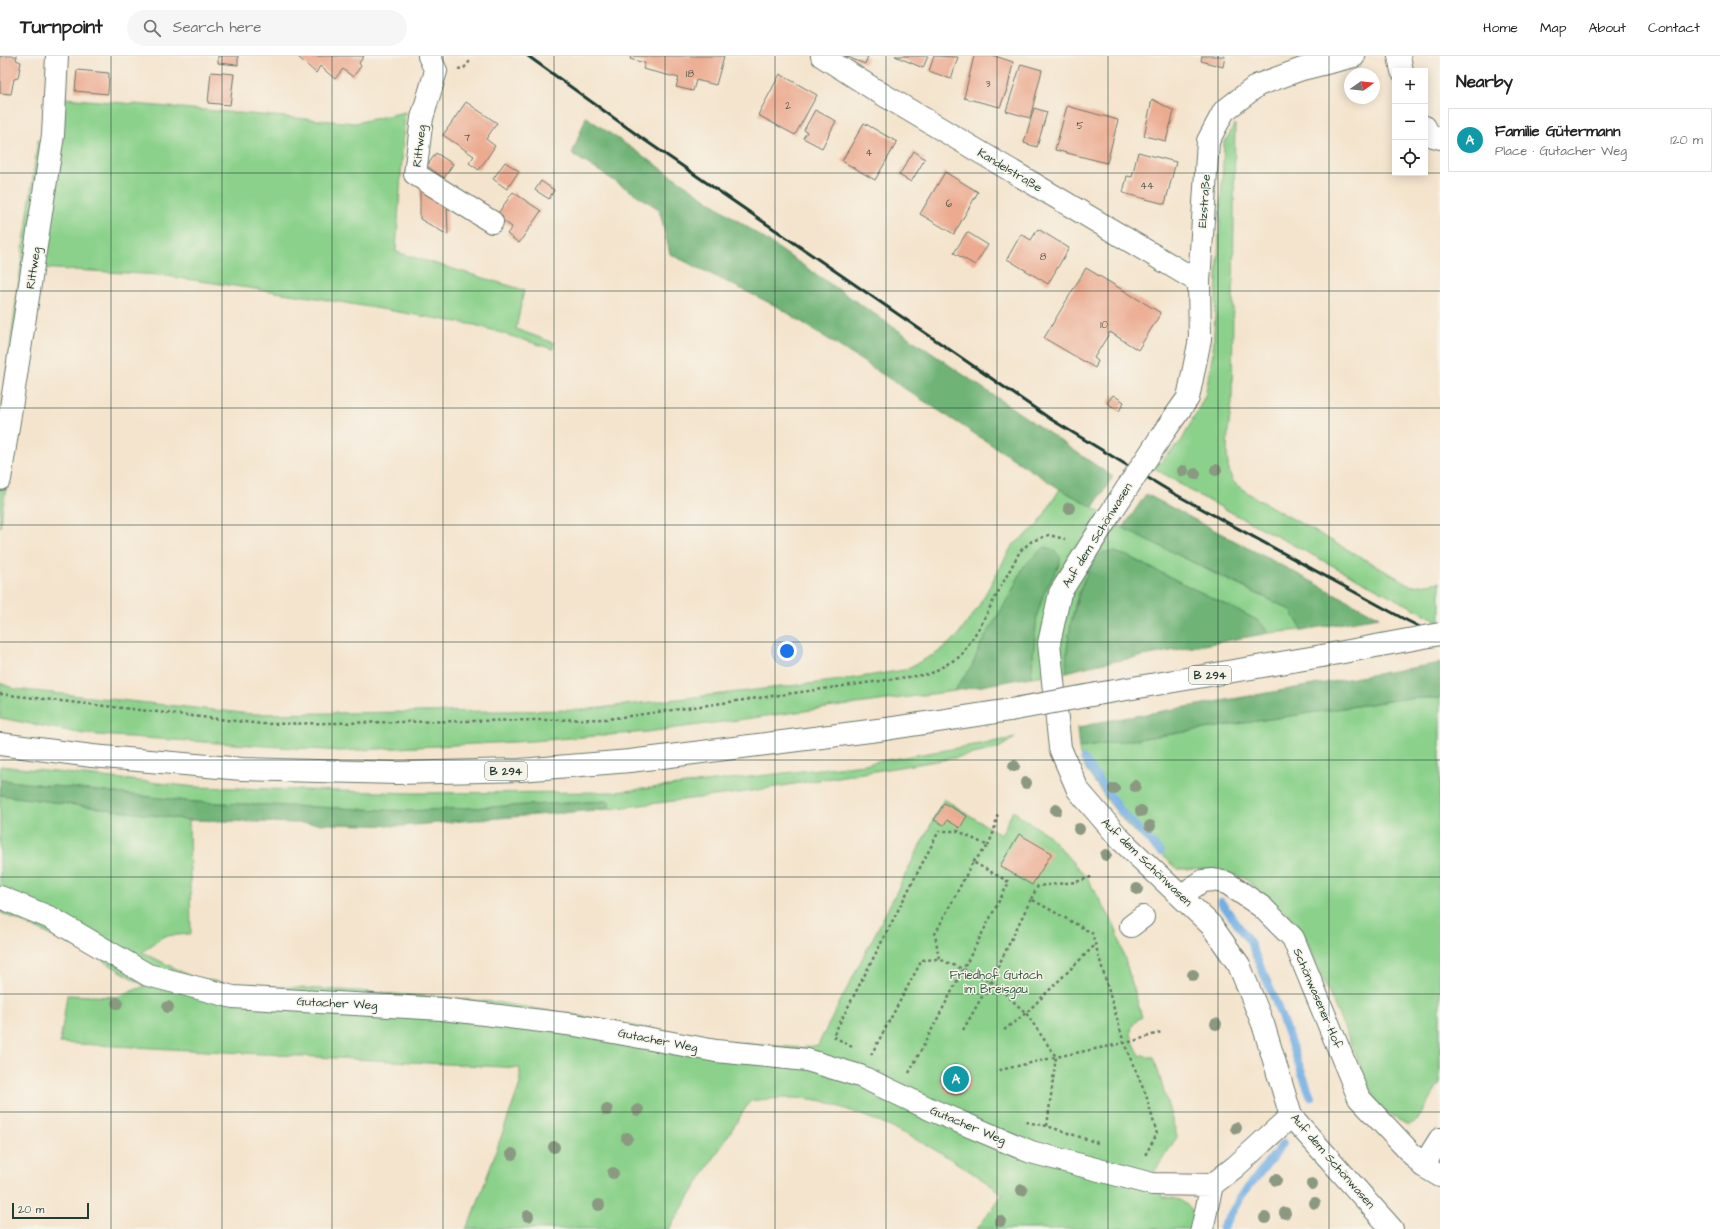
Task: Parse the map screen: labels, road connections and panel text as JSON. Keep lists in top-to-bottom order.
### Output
{
  "streets": {
    "main road": [
      "Rittweg",
      "Kandelstraße",
      "Elzstraße",
      "Auf dem Schönwasen",
      "B 294",
      "Schönwasener Hof",
      "Gutacher Weg"
    ]
  },
  "crossings": [
    ["Kandelstraße", "Elzstraße"],
    ["Elzstraße", "Auf dem Schönwasen"],
    ["Auf dem Schönwasen", "Schönwasener Hof"]
  ],
  "parks": ["Friedhof Gutach im Breisgau"],
  "house_numbers": [
    "18",
    "3",
    "2",
    "5",
    "7",
    "4",
    "44",
    "6",
    "8",
    "10"
  ],
  "scale_bar": "20 m",
  "north": "right",
  "page": {
    "header": "Turnpoint",
    "search": "Search here",
    "nav": [
      "Home",
      "Map",
      "About",
      "Contact"
    ],
    "heading": "Nearby",
    "map_buttons": ["+", "−"],
    "list": [
      {
        "mark": "A",
        "name": "Familie Gütermann",
        "note": "Place · Gutacher Weg",
        "value": "120 m"
      }
    ],
    "pins": "A",
    "scale": "20 m"
  }
}
